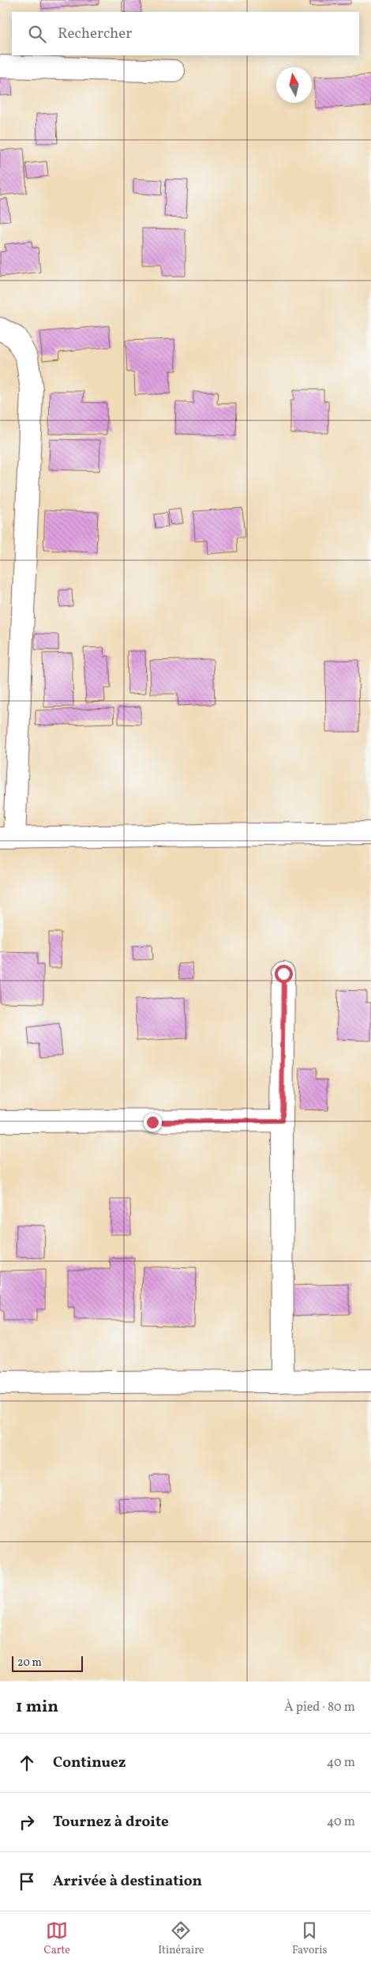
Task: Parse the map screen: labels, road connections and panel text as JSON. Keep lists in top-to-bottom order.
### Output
{
  "scale_bar": "20 m",
  "north": "top",
  "page": {
    "search": "Rechercher",
    "scale": "20 m",
    "heading": ["1 min", "À pied · 80 m"],
    "list": [
      ["Continuez", "40 m"],
      ["Tournez à droite", "40 m"],
      "Arrivée à destination"
    ],
    "nav": ["Carte", "Itinéraire", "Favoris"]
  }
}
